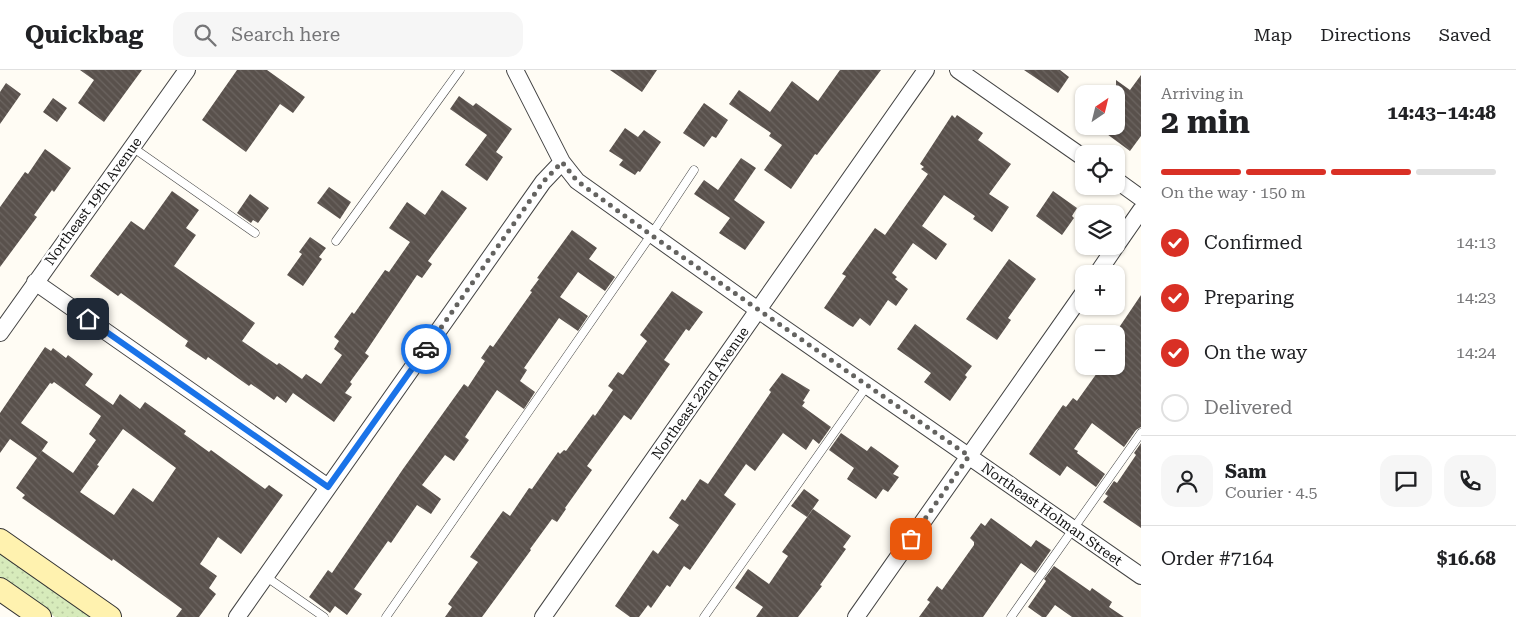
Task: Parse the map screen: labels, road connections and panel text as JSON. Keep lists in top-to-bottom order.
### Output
{
  "streets": {
    "street": ["Northeast 19th Avenue", "Northeast 22nd Avenue", "Northeast Holman Street"]
  },
  "crossings": [
    ["Northeast 22nd Avenue", "Northeast Holman Street"]
  ],
  "north": "top right",
  "page": {
    "header": "Quickbag",
    "search": "Search here",
    "nav": ["Map", "Directions", "Saved"],
    "heading": ["2 min", "Arriving in", "14:43–14:48"],
    "panel": [
      "Sam",
      "Courier · 4.5",
      "Order #7164",
      "$16.68"
    ],
    "map_buttons": ["+", "−"],
    "bar": "On the way · 150 m",
    "list": [
      ["Confirmed", "14:13"],
      ["Preparing", "14:23"],
      ["On the way", "14:24"],
      "Delivered"
    ]
  }
}
